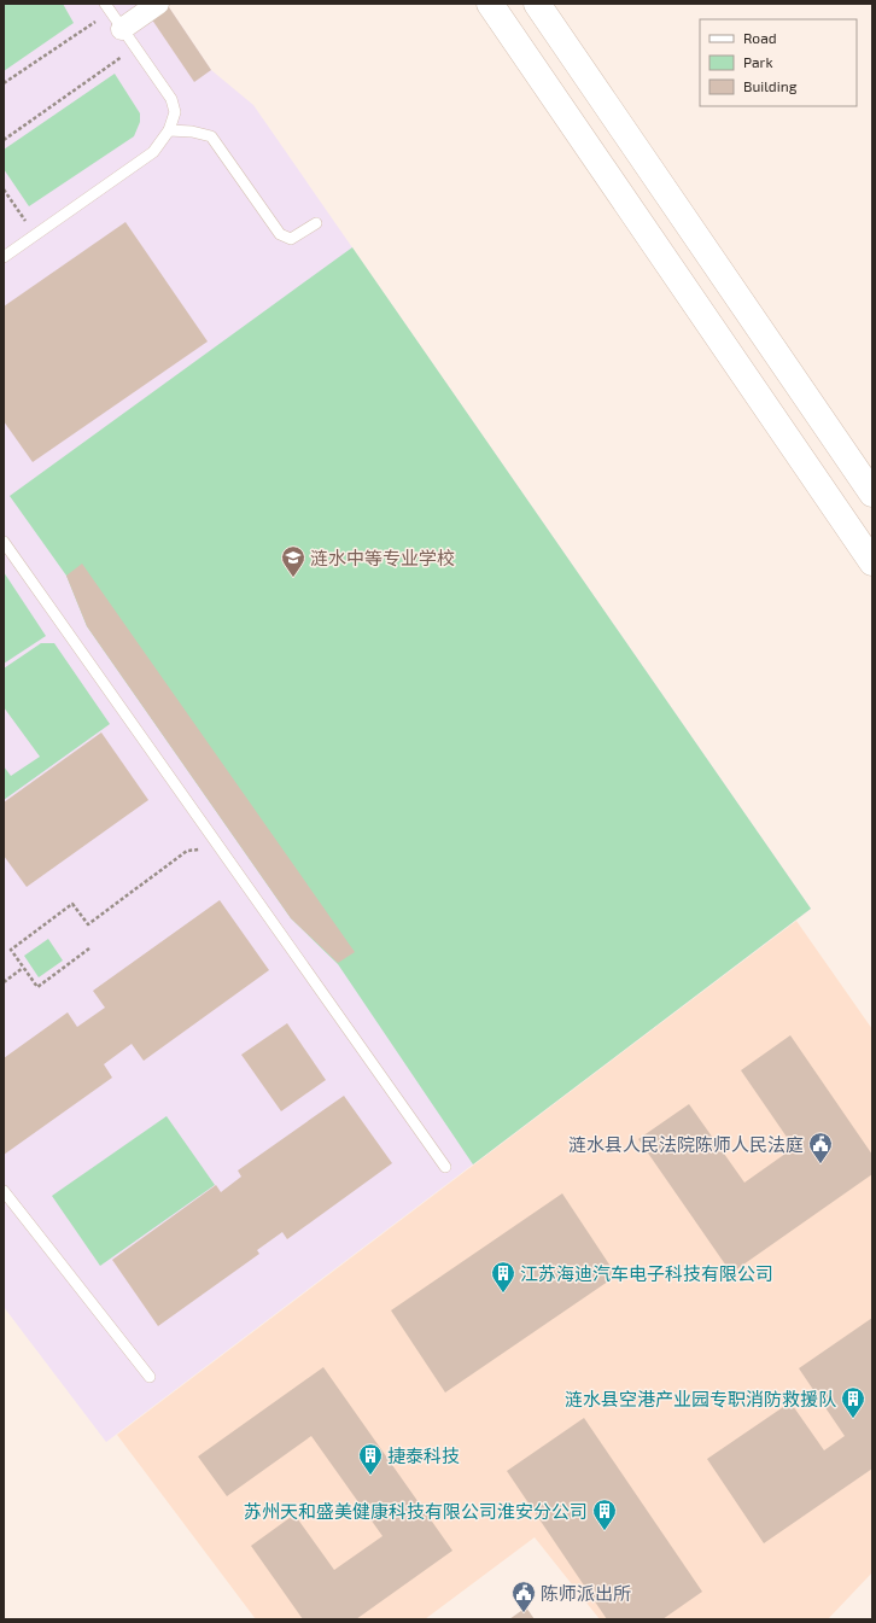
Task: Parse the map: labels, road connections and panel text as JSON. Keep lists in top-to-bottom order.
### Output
{
  "places": {
    "school or university": ["涟水中等专业学校"],
    "public building": ["涟水县人民法院陈师人民法庭", "陈师派出所"],
    "building": [
      "江苏海迪汽车电子科技有限公司",
      "涟水县空港产业园专职消防救援队",
      "捷泰科技",
      "苏州天和盛美健康科技有限公司淮安分公司"
    ]
  },
  "legend": ["Road", "Park", "Building"]
}
